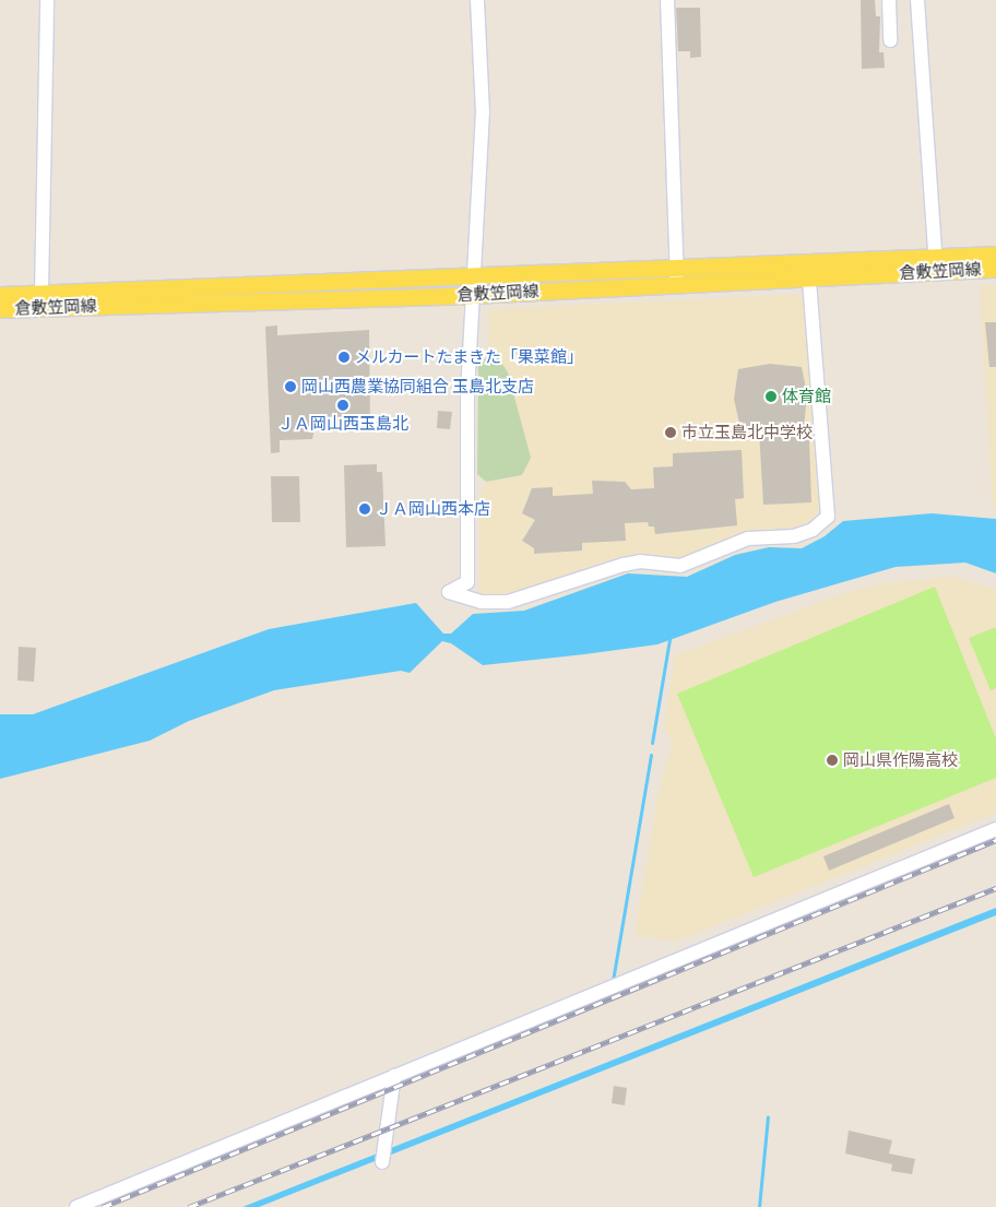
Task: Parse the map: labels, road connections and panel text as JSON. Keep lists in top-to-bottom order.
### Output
{
  "streets": {
    "main road": ["倉敷笠岡線"]
  },
  "places": [
    "メルカートたまきた「果菜館」",
    "岡山西農業協同組合 玉島北支店",
    "体育館",
    "ＪＡ岡山西玉島北",
    "市立玉島北中学校",
    "ＪＡ岡山西本店",
    "岡山県作陽高校"
  ]
}
